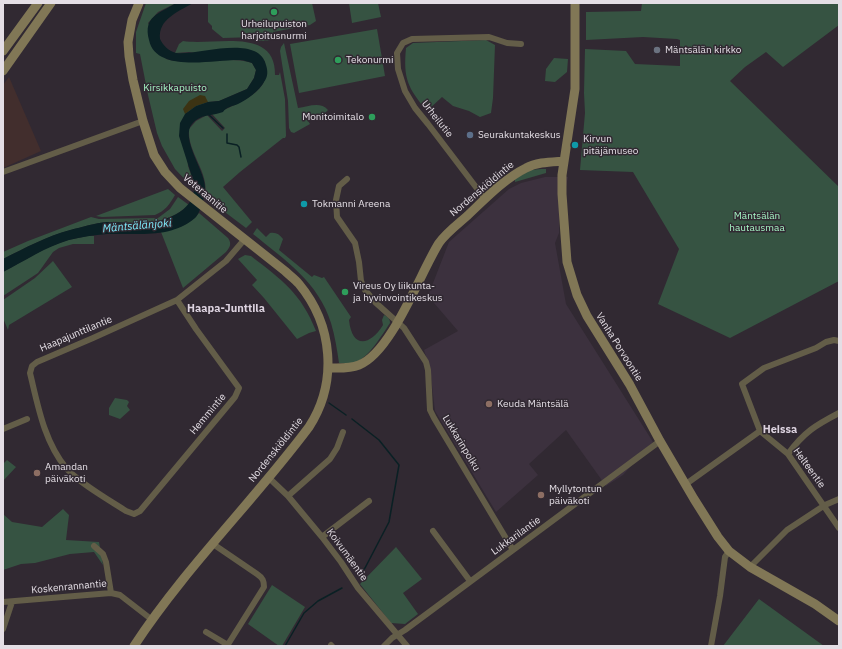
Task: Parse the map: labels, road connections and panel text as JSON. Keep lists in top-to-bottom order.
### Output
{
  "streets": {
    "main road": ["Nordenskiöldintie", "Veteraanitie", "Vanha Porvoontie"],
    "street": [
      "Urheilutie",
      "Haapajunttilantie",
      "Hemmintie",
      "Lukkarinpolku",
      "Helteentie",
      "Lukkarilantie",
      "Koivumäentie",
      "Koskenrannantie"
    ]
  },
  "crossings": [
    ["Urheilutie", "Nordenskiöldintie"],
    ["Nordenskiöldintie", "Veteraanitie"],
    ["Nordenskiöldintie", "Vanha Porvoontie"],
    ["Nordenskiöldintie", "Lukkarinpolku"],
    ["Nordenskiöldintie", "Koivumäentie"],
    ["Nordenskiöldintie", "Koskenrannantie"],
    ["Veteraanitie", "Haapajunttilantie"],
    ["Haapajunttilantie", "Hemmintie"],
    ["Vanha Porvoontie", "Lukkarilantie"],
    ["Lukkarinpolku", "Lukkarilantie"],
    ["Lukkarilantie", "Koivumäentie"]
  ],
  "districts": ["Haapa-Junttila", "Heissa"],
  "water": ["Mäntsälänjoki"],
  "parks": ["Kirsikkapuisto", "Mäntsälän hautausmaa"],
  "places": [
    "Urheilupuiston harjoitusnurmi",
    "Mäntsälän kirkko",
    "Tekonurmi",
    "Monitoimitalo",
    "Seurakuntakeskus",
    "Kirvun pitäjämuseo",
    "Tokmanni Areena",
    "Vireus Oy liikunta- ja hyvinvointikeskus",
    "Keuda Mäntsälä",
    "Amandan päiväkoti",
    "Myllytontun päiväkoti"
  ]
}
